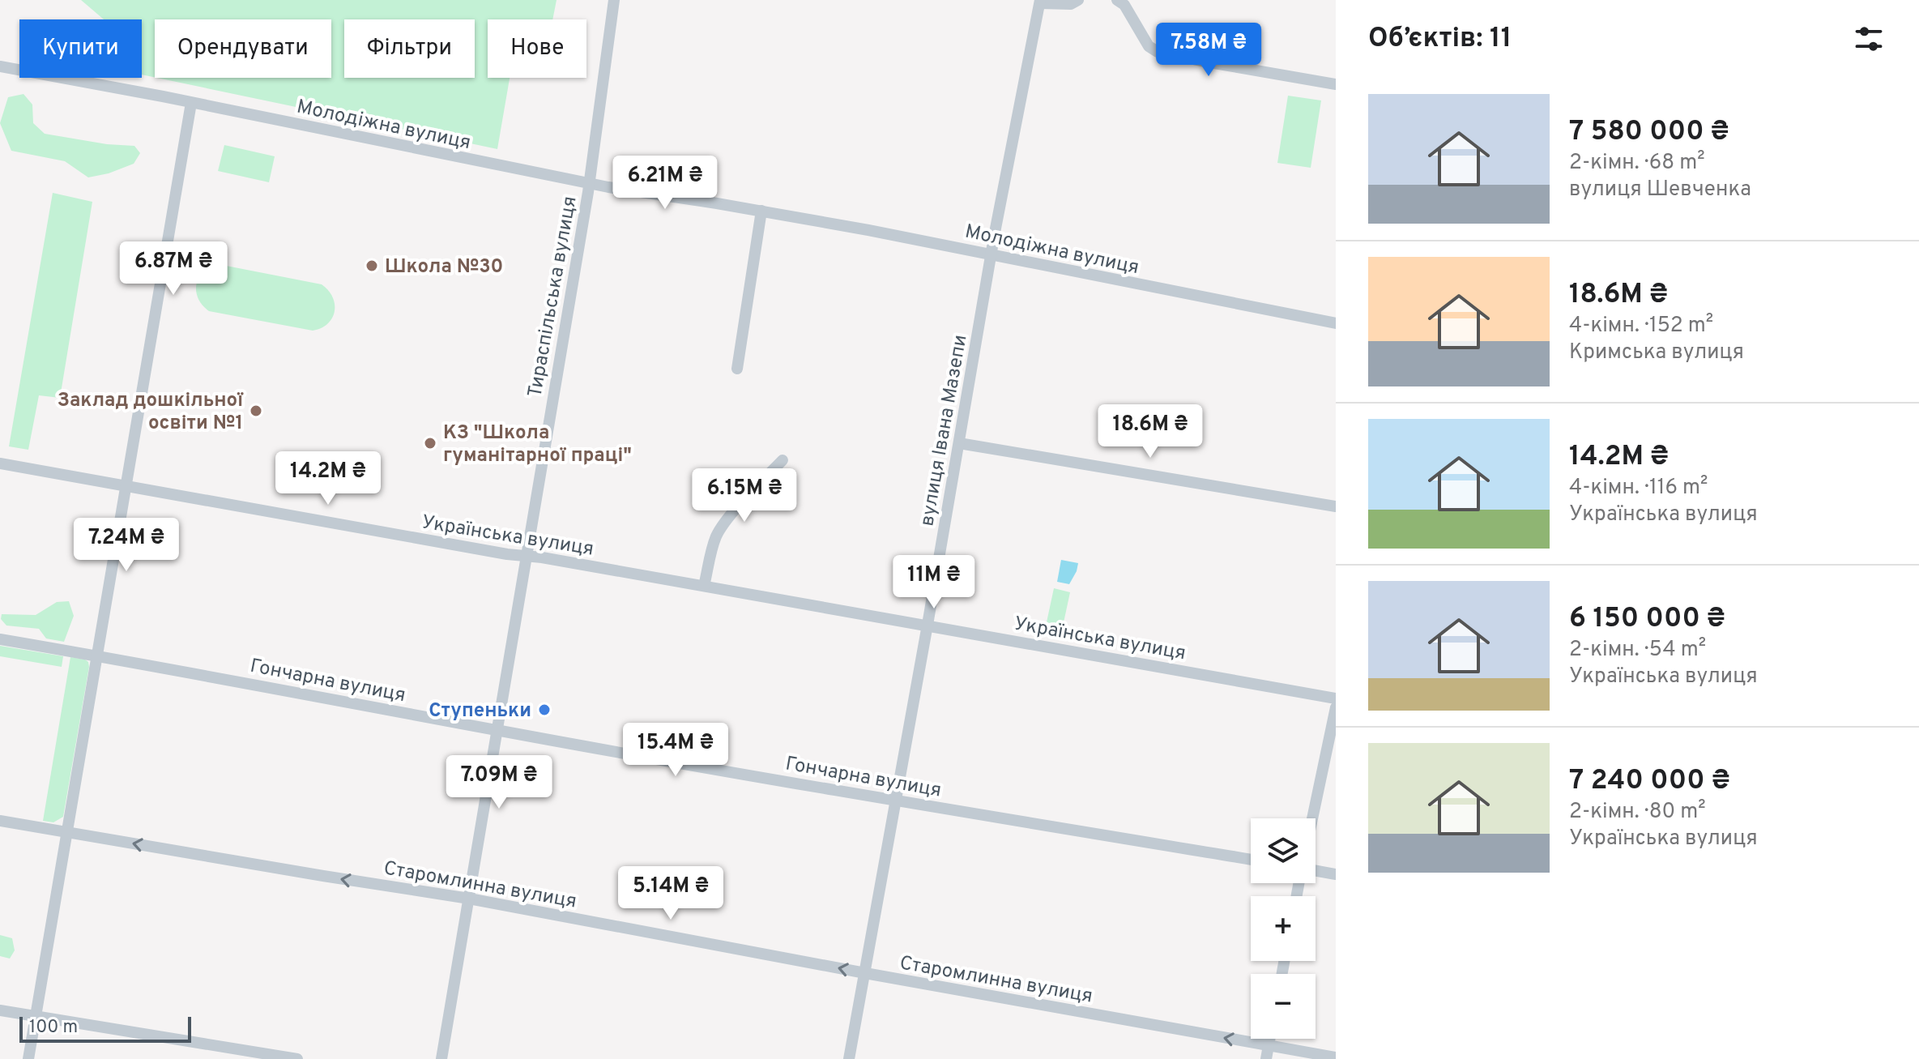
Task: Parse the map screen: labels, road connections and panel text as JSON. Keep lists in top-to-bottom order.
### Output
{
  "streets": {
    "street": [
      "Молодіжна вулиця",
      "Тираспільська вулиця",
      "вулиця Івана Мазепи",
      "Українська вулиця",
      "Гончарна вулиця",
      "Старомлинна вулиця"
    ]
  },
  "crossings": [
    ["Молодіжна вулиця", "Тираспільська вулиця"],
    ["Молодіжна вулиця", "вулиця Івана Мазепи"],
    ["Тираспільська вулиця", "Українська вулиця"],
    ["Тираспільська вулиця", "Гончарна вулиця"],
    ["Тираспільська вулиця", "Старомлинна вулиця"],
    ["вулиця Івана Мазепи", "Українська вулиця"],
    ["вулиця Івана Мазепи", "Гончарна вулиця"],
    ["вулиця Івана Мазепи", "Старомлинна вулиця"]
  ],
  "one_way": ["Старомлинна вулиця"],
  "places": [
    "Школа №30",
    "Заклад дошкільної освіти №1",
    "КЗ \"Школа гуманітарної праці\"",
    "Ступеньки"
  ],
  "scale_bar": "100 m",
  "page": {
    "heading": "Об’єктів: 11",
    "chip": [
      "Купити",
      "Орендувати",
      "Фільтри",
      "Нове"
    ],
    "price": [
      "7.58M ₴",
      "6.21M ₴",
      "6.87M ₴",
      "18.6M ₴",
      "14.2M ₴",
      "6.15M ₴",
      "7.24M ₴",
      "11M ₴",
      "15.4M ₴",
      "7.09M ₴",
      "5.14M ₴"
    ],
    "list": [
      {
        "name": "7 580 000 ₴",
        "note": "2-кімн. · 68 m² · вулиця Шевченка"
      },
      {
        "name": "18.6M ₴",
        "note": "4-кімн. · 152 m² · Кримська вулиця"
      },
      {
        "name": "14.2M ₴",
        "note": "4-кімн. · 116 m² · Українська вулиця"
      },
      {
        "name": "6 150 000 ₴",
        "note": "2-кімн. · 54 m² · Українська вулиця"
      },
      {
        "name": "7 240 000 ₴",
        "note": "2-кімн. · 80 m² · Українська вулиця"
      }
    ],
    "map_buttons": ["+", "−"],
    "scale": "100 m"
  }
}
